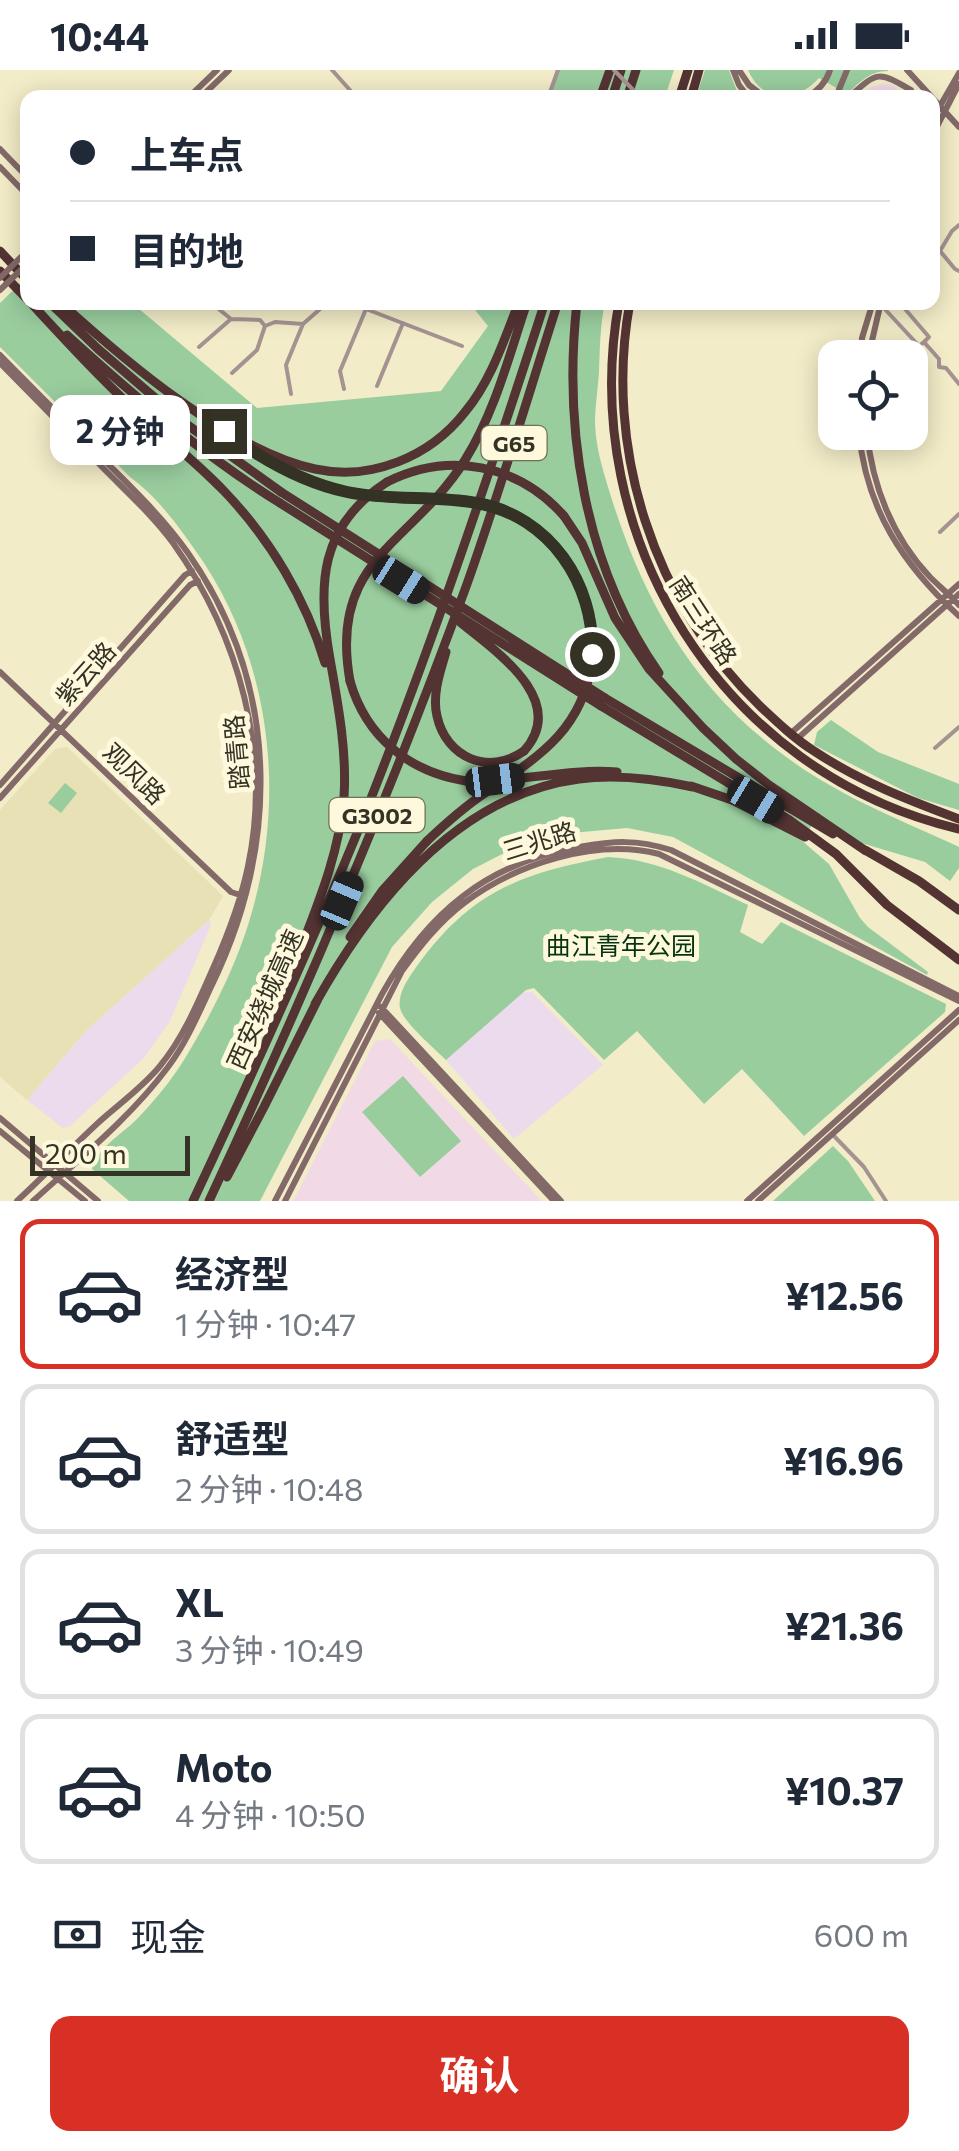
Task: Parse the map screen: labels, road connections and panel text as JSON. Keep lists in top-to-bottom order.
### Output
{
  "streets": {
    "highway": [
      "G65",
      "南三环路",
      "G3002",
      "西安绕城高速"
    ],
    "street": [
      "紫云路",
      "踏青路",
      "观风路",
      "三兆路"
    ]
  },
  "crossings": [
    ["G65", "西安绕城高速"],
    ["紫云路", "踏青路"],
    ["紫云路", "观风路"],
    ["踏青路", "观风路"]
  ],
  "parks": ["曲江青年公园"],
  "scale_bar": "200 m",
  "page": {
    "status": "10:44",
    "banner": ["上车点", "目的地"],
    "bubble": "2 分钟",
    "scale": "200 m",
    "list": [
      {
        "name": "经济型",
        "note": "1 分钟 · 10:47",
        "value": "¥12.56"
      },
      {
        "name": "舒适型",
        "note": "2 分钟 · 10:48",
        "value": "¥16.96"
      },
      {
        "name": "XL",
        "note": "3 分钟 · 10:49",
        "value": "¥21.36"
      },
      {
        "name": "Moto",
        "note": "4 分钟 · 10:50",
        "value": "¥10.37"
      }
    ],
    "pay": ["现金", "600 m"],
    "buttons": "确认"
  }
}
